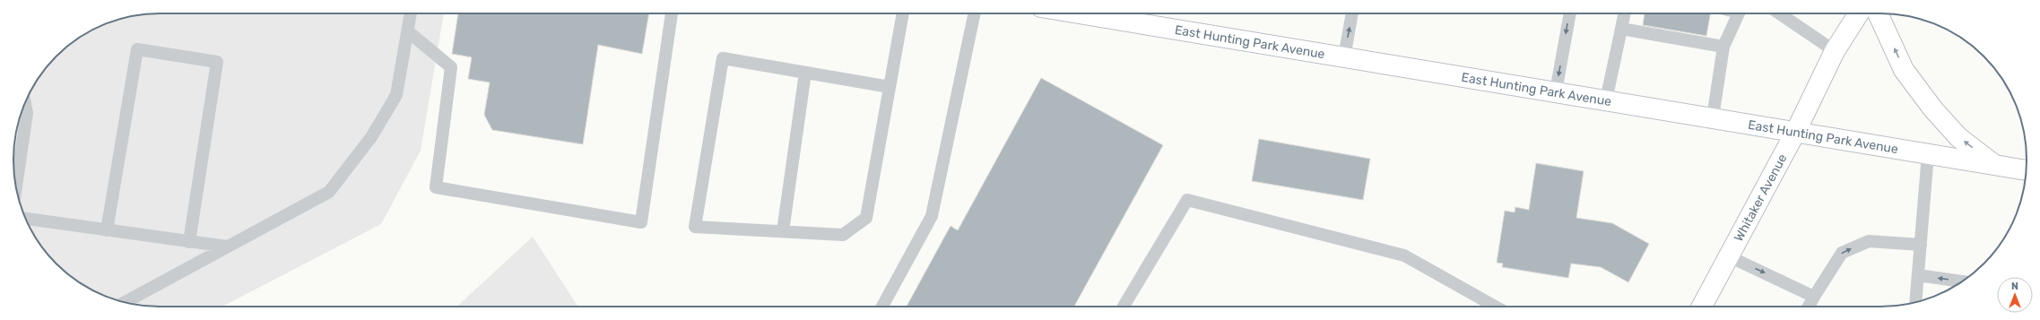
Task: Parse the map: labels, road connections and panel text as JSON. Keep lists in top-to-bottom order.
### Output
{
  "streets": {
    "main road": ["East Hunting Park Avenue", "Whitaker Avenue"]
  },
  "crossings": [
    ["East Hunting Park Avenue", "Whitaker Avenue"]
  ],
  "north": "top"
}
